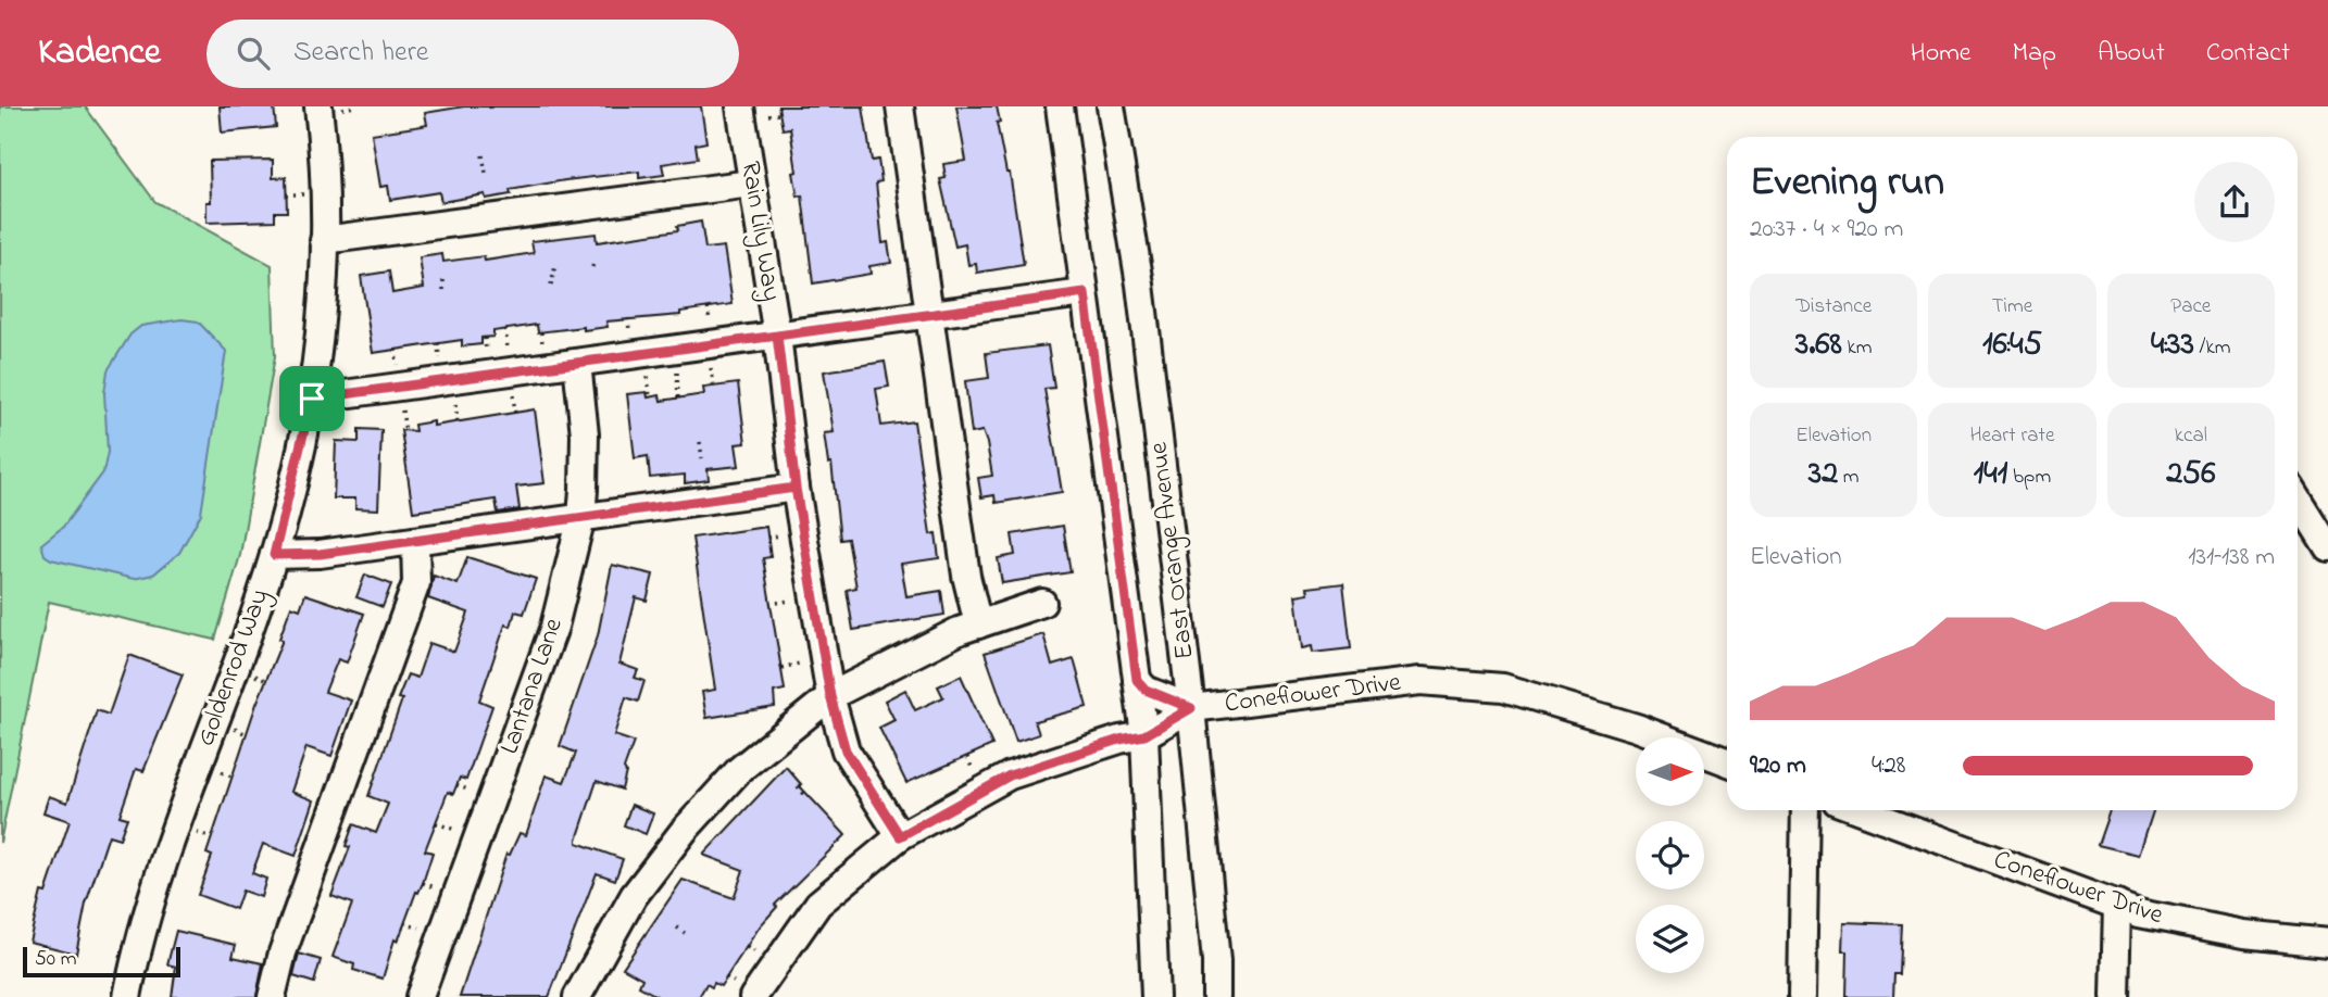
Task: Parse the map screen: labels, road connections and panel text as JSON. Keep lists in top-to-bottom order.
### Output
{
  "streets": {
    "street": [
      "Rain Lily Way",
      "East Orange Avenue",
      "Goldenrod Way",
      "Lantana Lane",
      "Coneflower Drive"
    ]
  },
  "crossings": [
    ["Rain Lily Way", "Coneflower Drive"],
    ["East Orange Avenue", "Coneflower Drive"]
  ],
  "scale_bar": "50 m",
  "north": "right",
  "page": {
    "header": "Kadence",
    "search": "Search here",
    "nav": [
      "Home",
      "Map",
      "About",
      "Contact"
    ],
    "heading": ["Evening run", "20:37 · 4 × 920 m"],
    "stats": [
      ["Distance", "3.68 km"],
      ["Time", "16:45"],
      ["Pace", "4:33 /km"],
      ["Elevation", "32 m"],
      ["Heart rate", "141 bpm"],
      ["kcal", "256"]
    ],
    "chart": ["Elevation", "131–138 m"],
    "list": [
      {
        "name": "920 m",
        "note": "4:28"
      }
    ],
    "scale": "50 m"
  }
}
